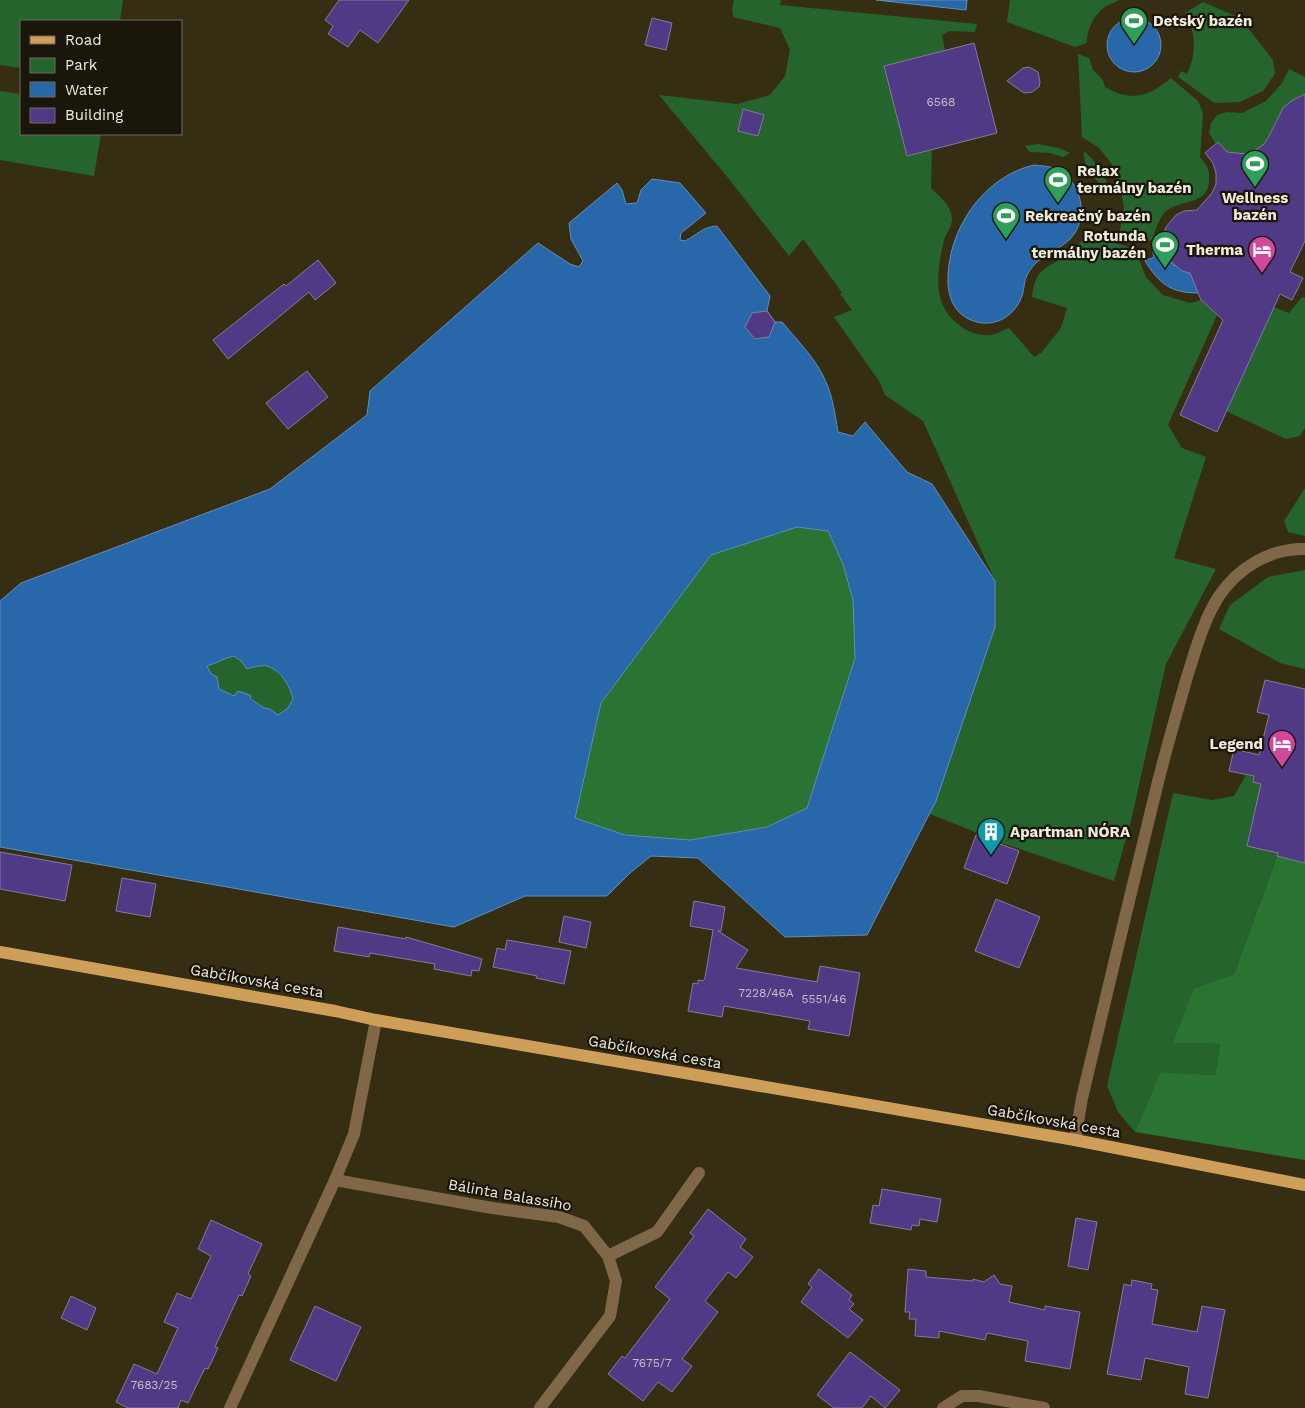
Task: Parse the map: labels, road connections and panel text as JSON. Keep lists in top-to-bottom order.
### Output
{
  "streets": {
    "main road": ["Gabčíkovská cesta"],
    "street": ["Bálinta Balassiho"]
  },
  "places": {
    "sports": [
      "Detský bazén",
      "Wellness bazén",
      "Relax termálny bazén",
      "Rekreačný bazén",
      "Rotunda termálny bazén"
    ],
    "hotel": ["Therma", "Legend"],
    "building": ["Apartman NÓRA"]
  },
  "house_numbers": [
    "6568",
    "7228/46A",
    "5551/46",
    "7675/7",
    "7683/25"
  ],
  "legend": [
    "Road",
    "Park",
    "Water",
    "Building"
  ]
}
